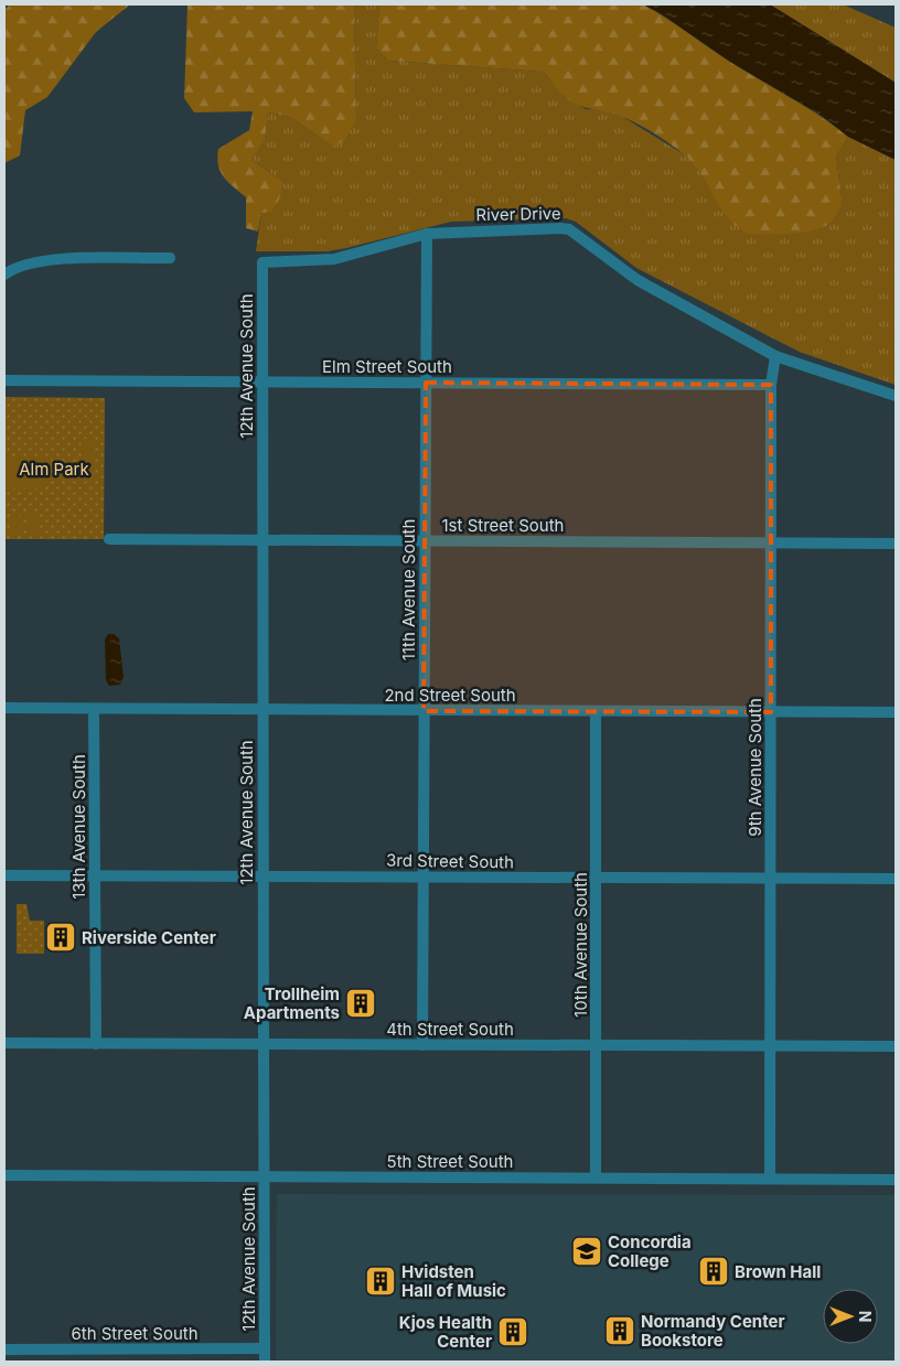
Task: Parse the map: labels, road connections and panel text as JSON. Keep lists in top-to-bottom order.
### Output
{
  "streets": {
    "street": [
      "River Drive",
      "12th Avenue South",
      "Elm Street South",
      "1st Street South",
      "11th Avenue South",
      "2nd Street South",
      "9th Avenue South",
      "13th Avenue South",
      "3rd Street South",
      "10th Avenue South",
      "4th Street South",
      "5th Street South",
      "6th Street South"
    ]
  },
  "crossings": [
    ["River Drive", "12th Avenue South"],
    ["River Drive", "11th Avenue South"],
    ["River Drive", "9th Avenue South"],
    ["12th Avenue South", "Elm Street South"],
    ["12th Avenue South", "1st Street South"],
    ["12th Avenue South", "2nd Street South"],
    ["12th Avenue South", "3rd Street South"],
    ["12th Avenue South", "4th Street South"],
    ["12th Avenue South", "5th Street South"],
    ["12th Avenue South", "6th Street South"],
    ["Elm Street South", "11th Avenue South"],
    ["Elm Street South", "9th Avenue South"],
    ["1st Street South", "11th Avenue South"],
    ["1st Street South", "9th Avenue South"],
    ["11th Avenue South", "2nd Street South"],
    ["11th Avenue South", "3rd Street South"],
    ["11th Avenue South", "4th Street South"],
    ["2nd Street South", "9th Avenue South"],
    ["2nd Street South", "13th Avenue South"],
    ["2nd Street South", "10th Avenue South"],
    ["9th Avenue South", "3rd Street South"],
    ["9th Avenue South", "4th Street South"],
    ["9th Avenue South", "5th Street South"],
    ["13th Avenue South", "3rd Street South"],
    ["13th Avenue South", "4th Street South"],
    ["3rd Street South", "10th Avenue South"],
    ["10th Avenue South", "4th Street South"],
    ["10th Avenue South", "5th Street South"]
  ],
  "parks": ["Alm Park"],
  "places": {
    "building": [
      "Riverside Center",
      "Trollheim Apartments",
      "Brown Hall",
      "Hvidsten Hall of Music",
      "Normandy Center Bookstore",
      "Kjos Health Center"
    ],
    "school or university": ["Concordia College"]
  },
  "north": "right"
}
